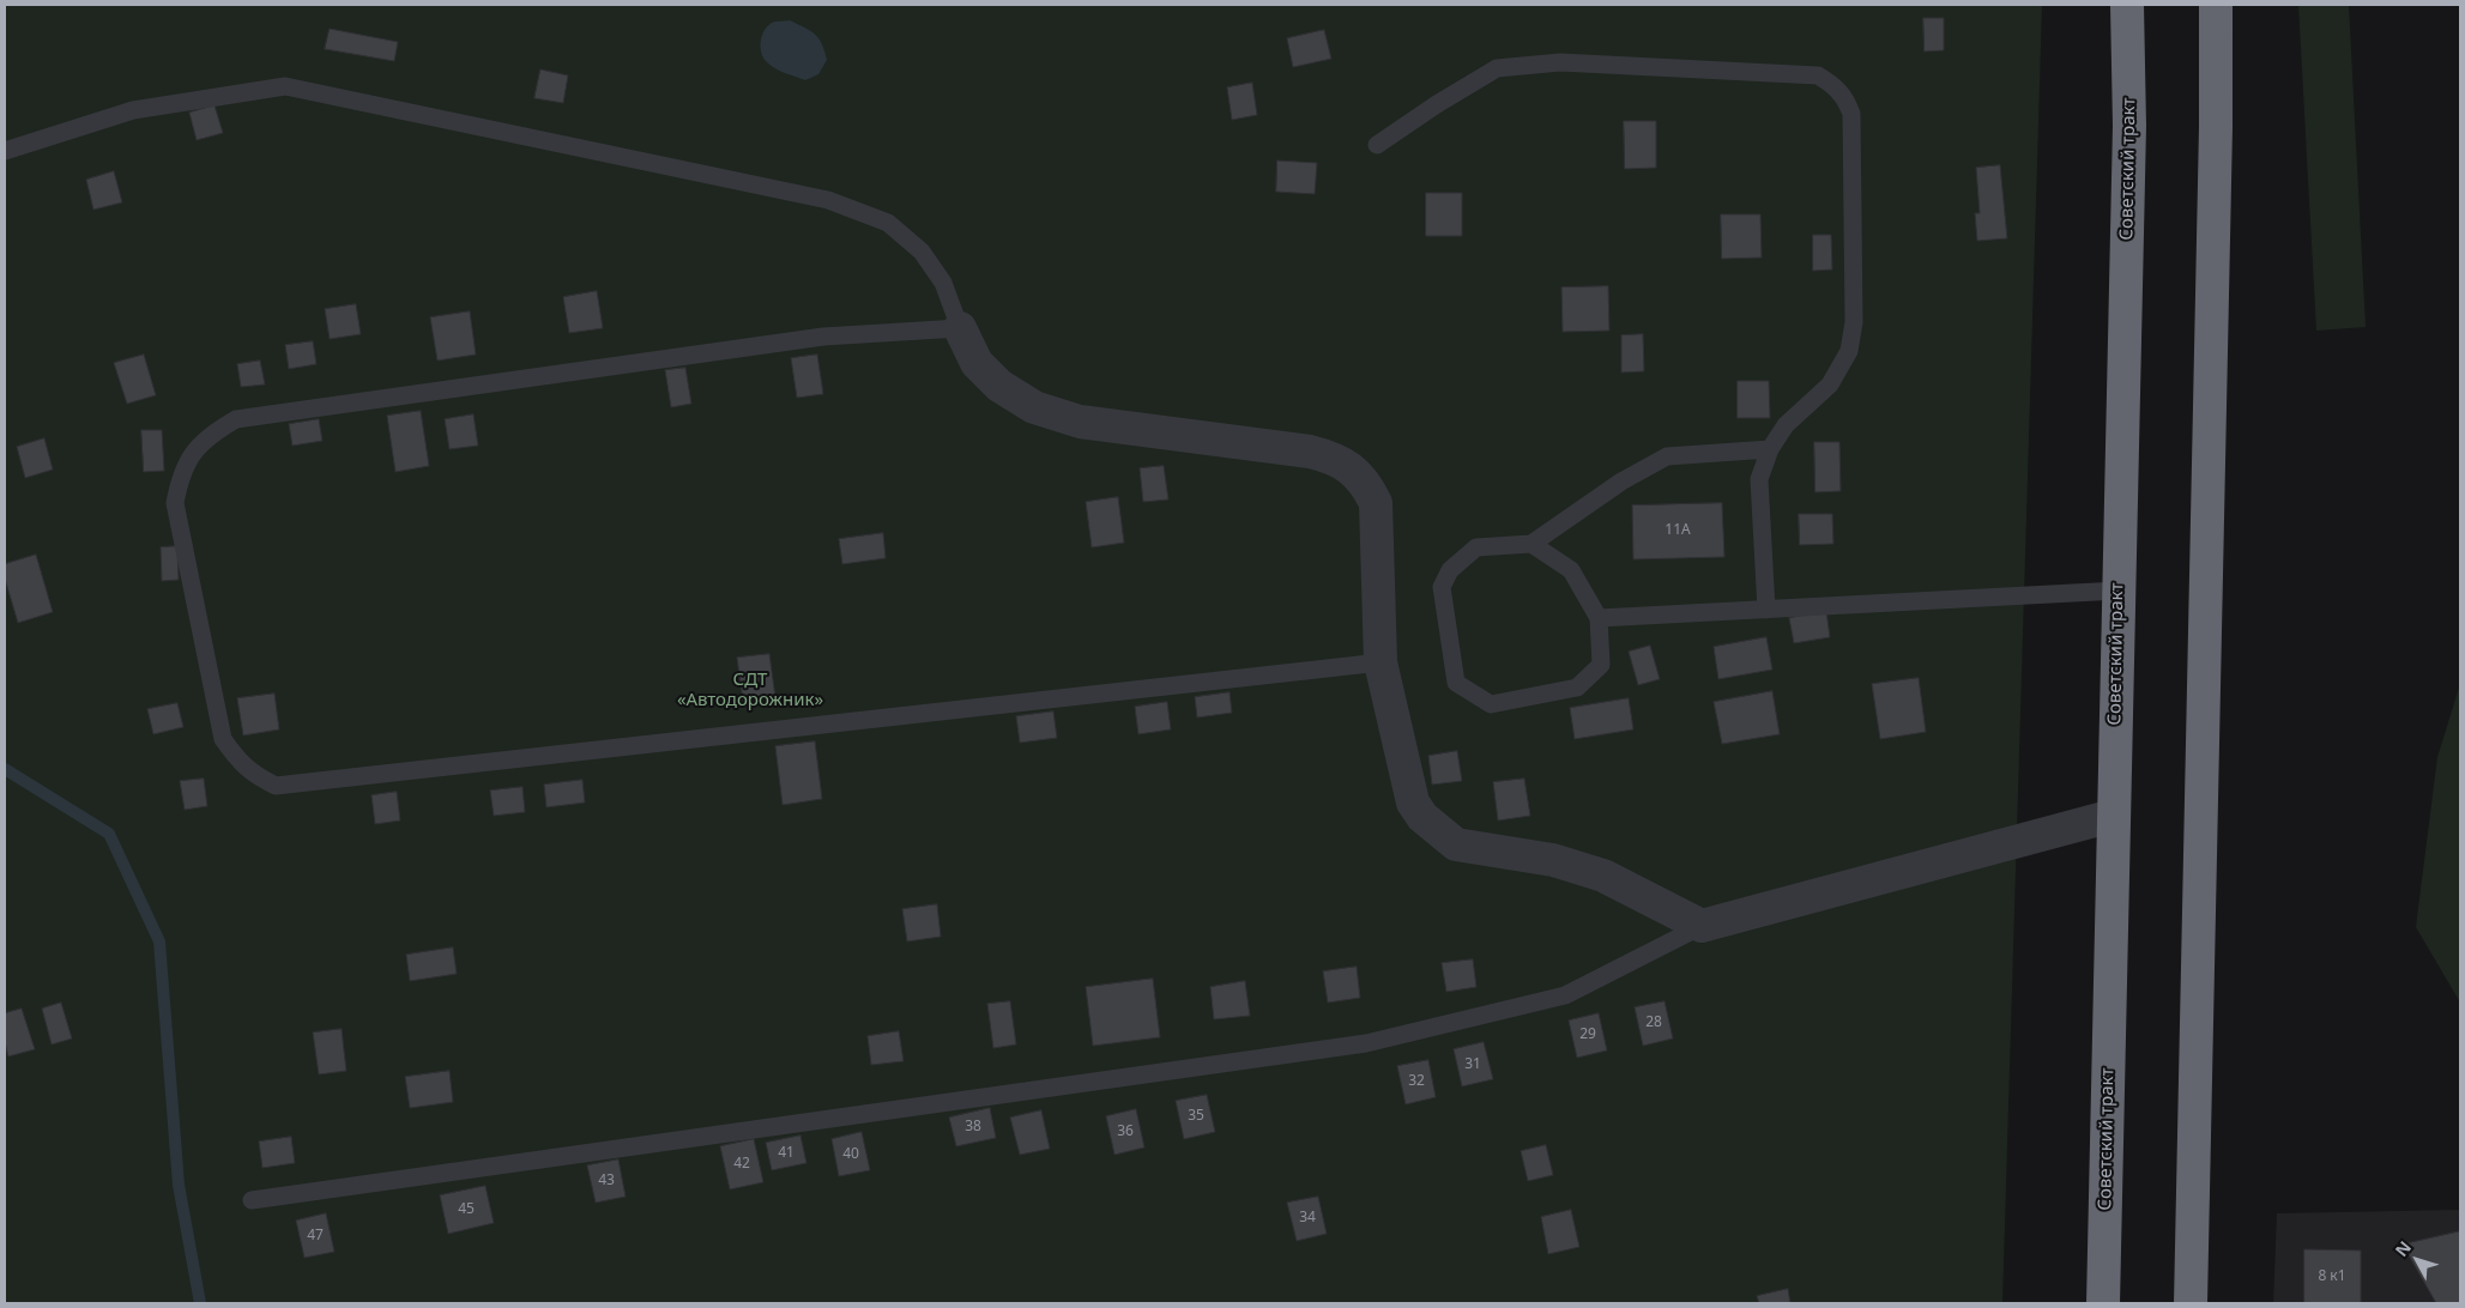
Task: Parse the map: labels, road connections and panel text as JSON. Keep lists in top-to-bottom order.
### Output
{
  "streets": {
    "highway": ["Советский тракт"]
  },
  "parks": ["СДТ «Автодорожник»"],
  "house_numbers": [
    "11А",
    "28",
    "29",
    "31",
    "32",
    "35",
    "38",
    "36",
    "41",
    "40",
    "42",
    "43",
    "45",
    "34",
    "47",
    "8 к1"
  ],
  "north": "top left"
}
